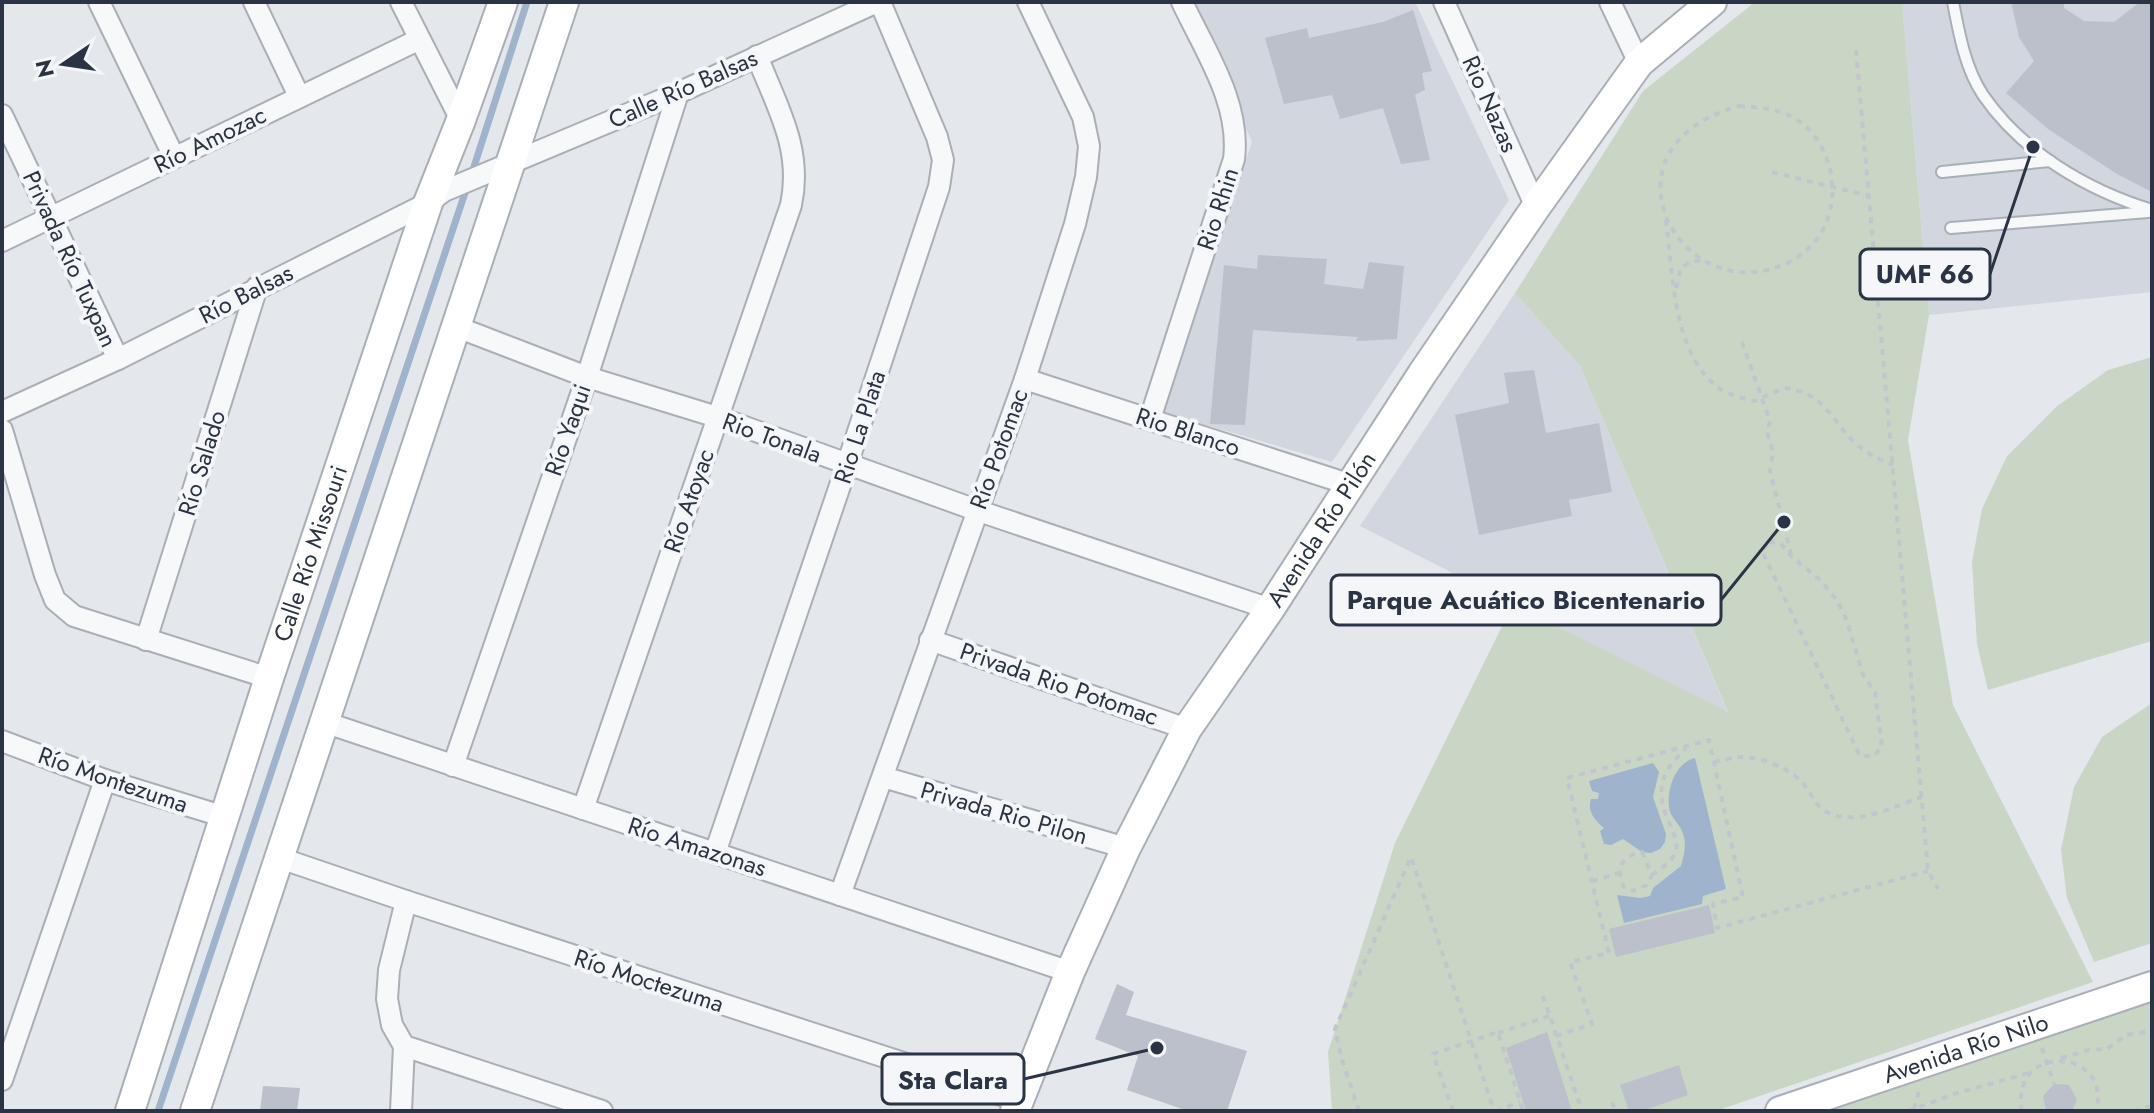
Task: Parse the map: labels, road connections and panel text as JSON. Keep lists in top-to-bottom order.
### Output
{
  "streets": {
    "street": [
      "Calle Río Balsas",
      "Rio Nazas",
      "Río Amozac",
      "Rio Rhin",
      "Privada Río Tuxpan",
      "Río Balsas",
      "Rio La Plata",
      "Río Yaqui",
      "Rio Blanco",
      "Rio Tonala",
      "Río Potomac",
      "Río Salado",
      "Río Atoyac",
      "Avenida Río Pilón",
      "Calle Río Missouri",
      "Privada Rio Potomac",
      "Río Montezuma",
      "Privada Rio Pilon",
      "Río Amazonas",
      "Río Moctezuma",
      "Avenida Río Nilo"
    ]
  },
  "crossings": [
    ["Calle Río Balsas", "Río Balsas"],
    ["Calle Río Balsas", "Rio La Plata"],
    ["Calle Río Balsas", "Río Yaqui"],
    ["Calle Río Balsas", "Río Atoyac"],
    ["Rio Nazas", "Avenida Río Pilón"],
    ["Río Amozac", "Privada Río Tuxpan"],
    ["Rio Rhin", "Rio Blanco"],
    ["Privada Río Tuxpan", "Río Balsas"],
    ["Río Balsas", "Río Salado"],
    ["Río Balsas", "Calle Río Missouri"],
    ["Rio La Plata", "Rio Tonala"],
    ["Rio La Plata", "Río Amazonas"],
    ["Río Yaqui", "Rio Tonala"],
    ["Río Yaqui", "Río Amazonas"],
    ["Rio Blanco", "Río Potomac"],
    ["Rio Blanco", "Avenida Río Pilón"],
    ["Rio Tonala", "Río Potomac"],
    ["Rio Tonala", "Río Atoyac"],
    ["Rio Tonala", "Avenida Río Pilón"],
    ["Río Potomac", "Privada Rio Potomac"],
    ["Río Potomac", "Privada Rio Pilon"],
    ["Río Potomac", "Río Amazonas"],
    ["Río Atoyac", "Río Amazonas"],
    ["Avenida Río Pilón", "Privada Rio Potomac"],
    ["Avenida Río Pilón", "Privada Rio Pilon"],
    ["Avenida Río Pilón", "Río Amazonas"],
    ["Avenida Río Pilón", "Río Moctezuma"],
    ["Calle Río Missouri", "Río Montezuma"]
  ],
  "places": ["UMF 66", "Parque Acuático Bicentenario", "Sta Clara"],
  "north": "left"
}
